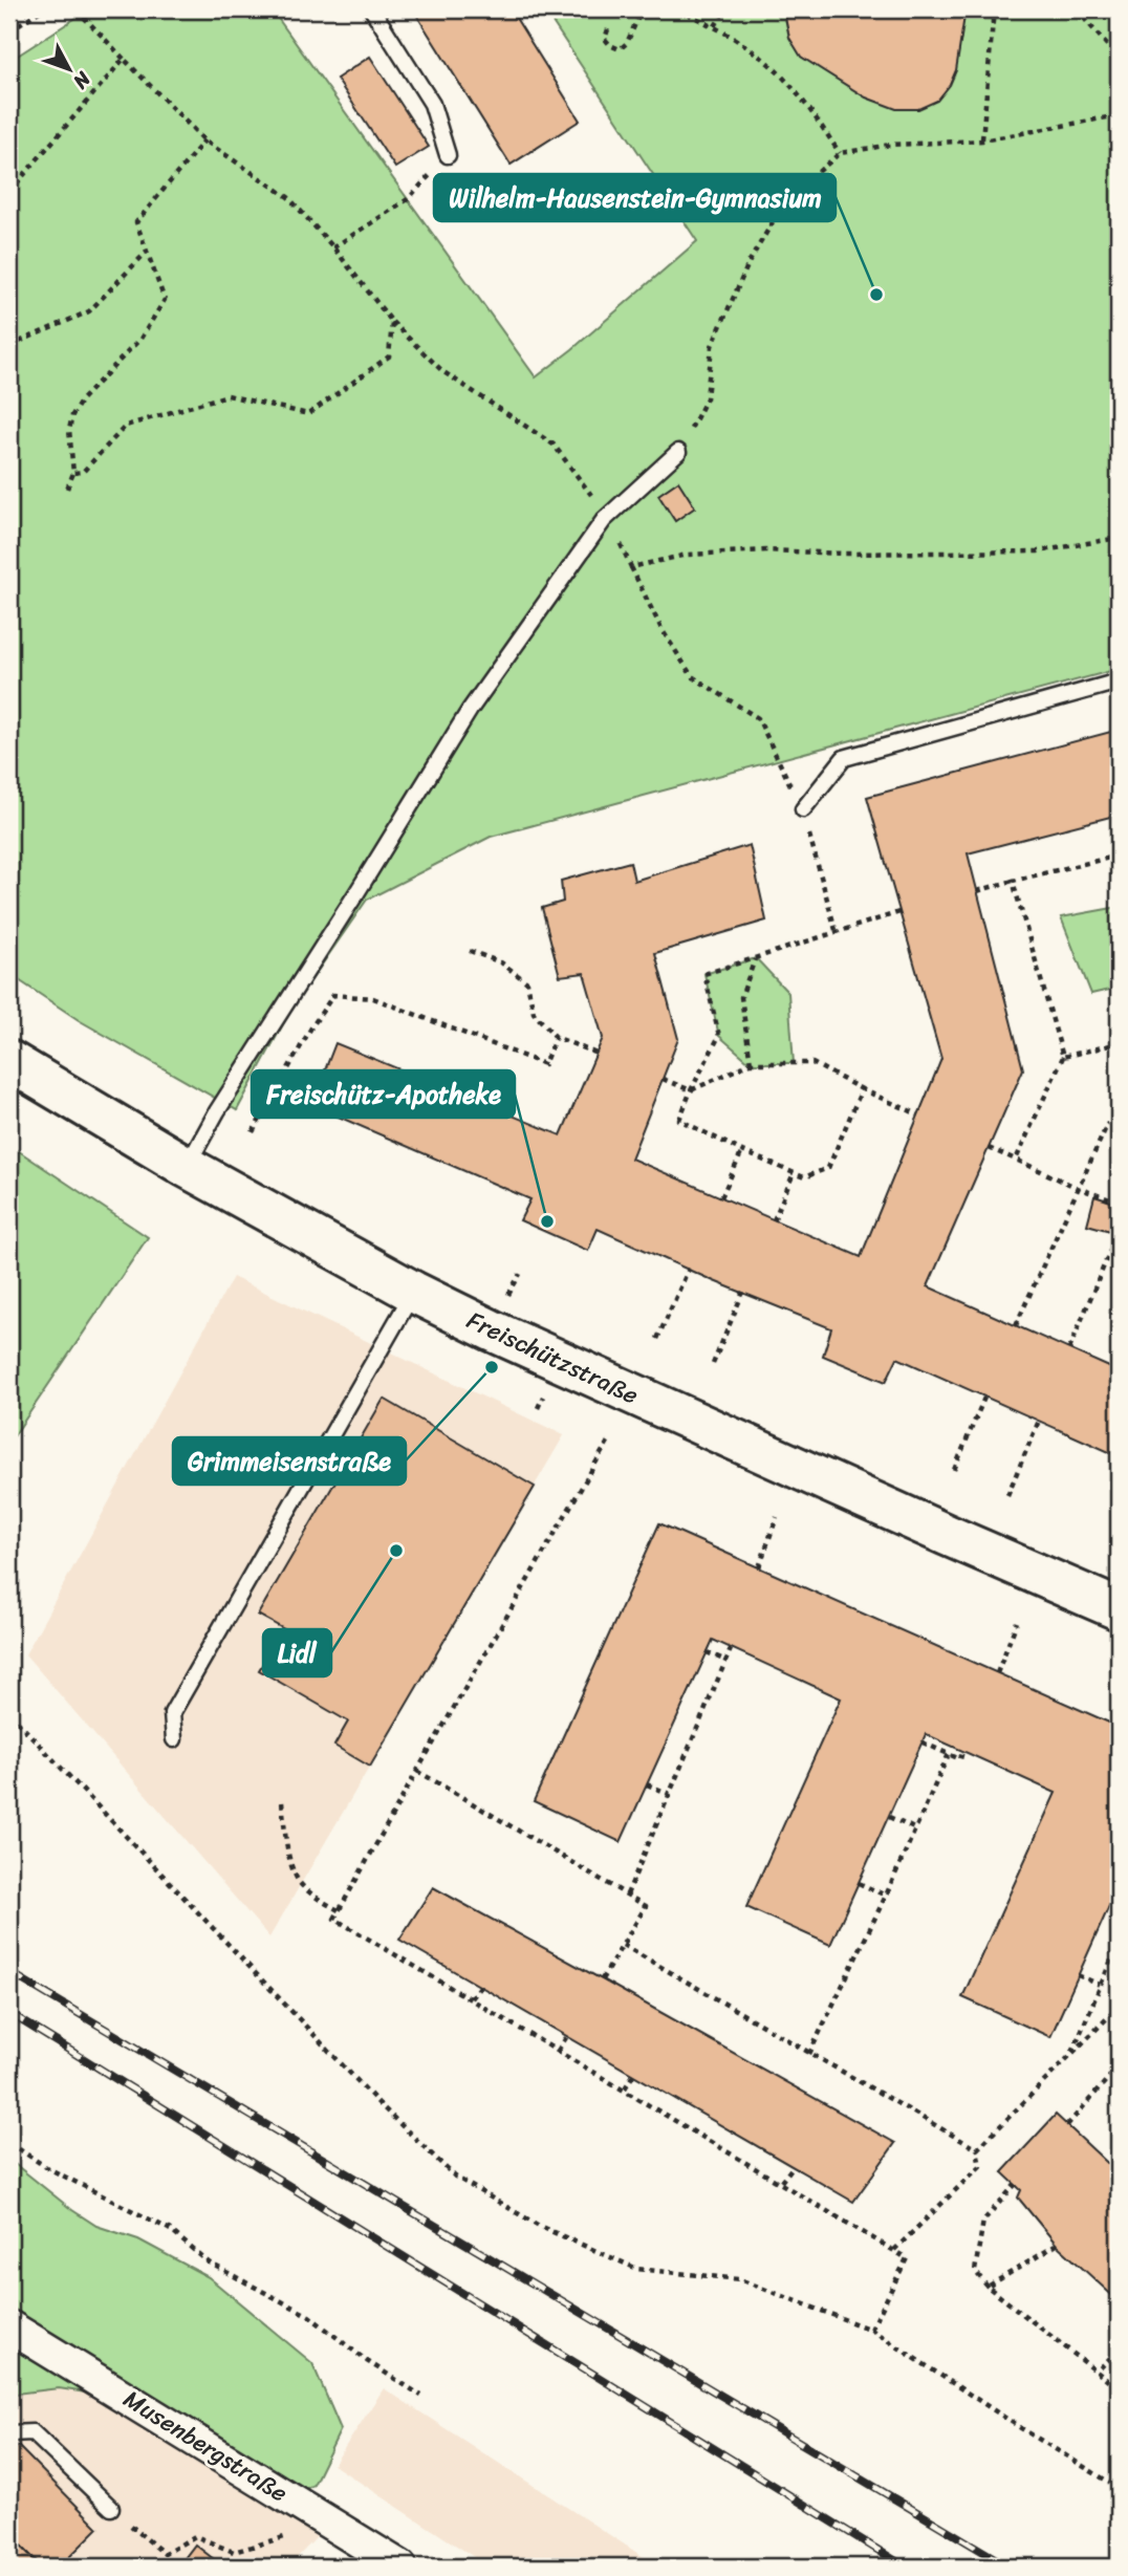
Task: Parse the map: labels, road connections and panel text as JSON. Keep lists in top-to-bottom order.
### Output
{
  "streets": {
    "main road": ["Freischützstraße"],
    "street": ["Musenbergstraße"]
  },
  "places": [
    "Wilhelm-Hausenstein-Gymnasium",
    "Freischütz-Apotheke",
    "Grimmeisenstraße",
    "Lidl"
  ],
  "north": "bottom right"
}
